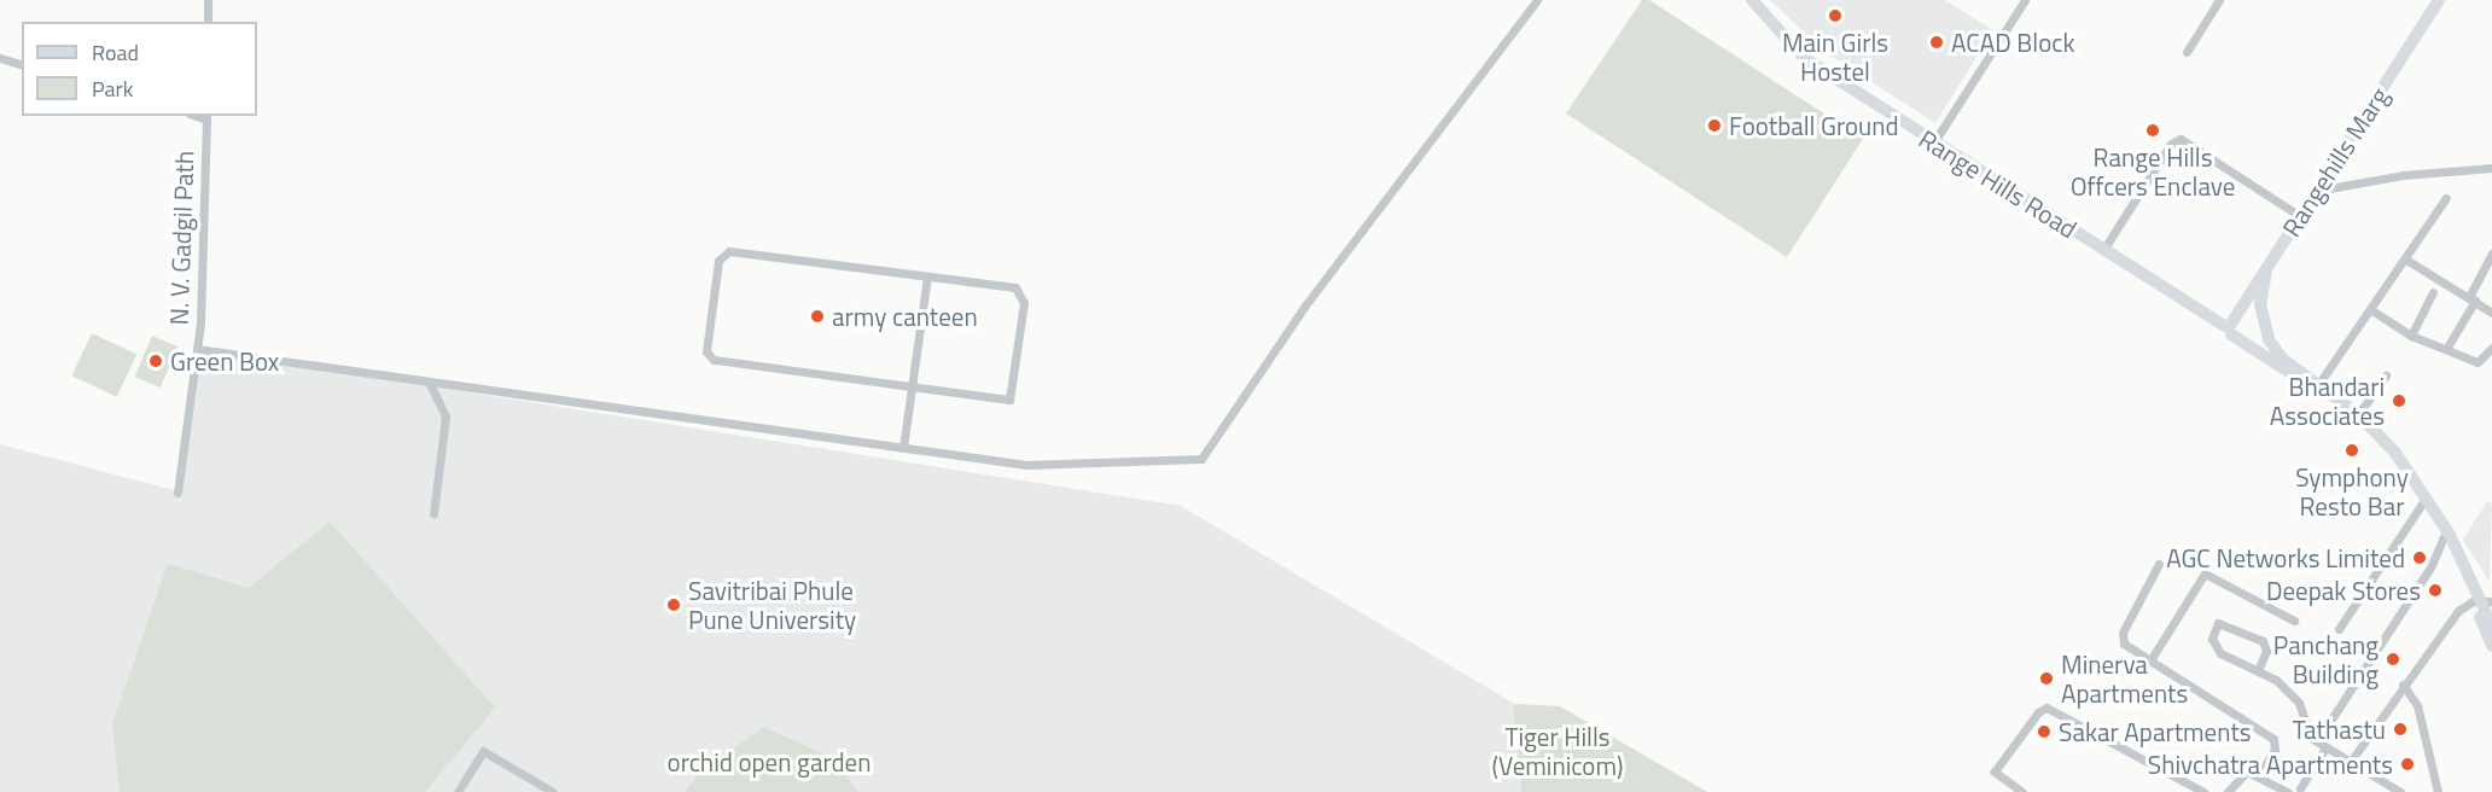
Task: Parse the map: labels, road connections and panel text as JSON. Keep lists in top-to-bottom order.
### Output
{
  "streets": {
    "main road": ["Rangehills Marg", "Range Hills Road"],
    "street": ["N. V. Gadgil Path"]
  },
  "crossings": [
    ["Rangehills Marg", "Range Hills Road"]
  ],
  "parks": ["Tiger Hills (Veminicom)", "orchid open garden"],
  "places": [
    "Main Girls Hostel",
    "ACAD Block",
    "Football Ground",
    "Range Hills Offcers Enclave",
    "army canteen",
    "Green Box",
    "Bhandari Associates",
    "Symphony Resto Bar",
    "AGC Networks Limited",
    "Deepak Stores",
    "Savitribai Phule Pune University",
    "Panchang Building",
    "Minerva Apartments",
    "Tathastu",
    "Sakar Apartments",
    "Shivchatra Apartments"
  ],
  "legend": ["Road", "Park"]
}
